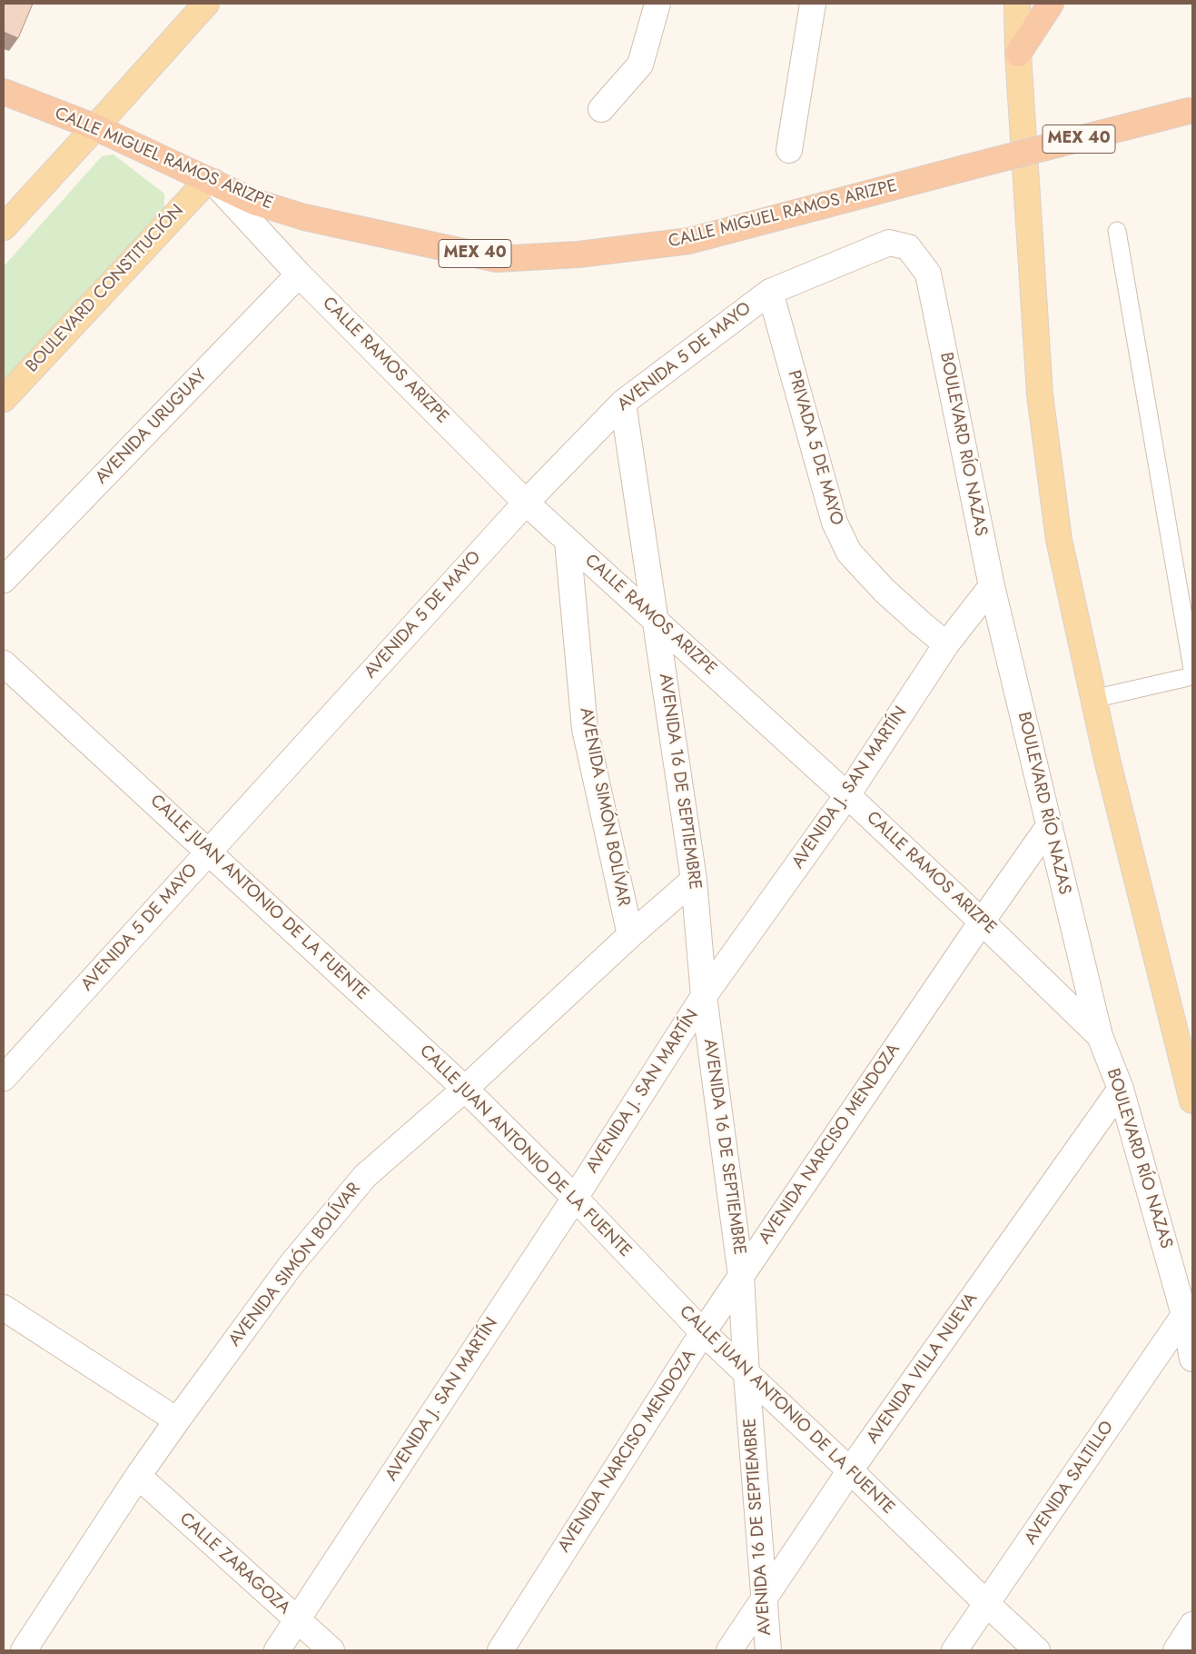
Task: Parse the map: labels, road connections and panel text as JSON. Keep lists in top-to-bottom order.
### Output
{
  "streets": {
    "highway": ["MEX 40", "CALLE MIGUEL RAMOS ARIZPE"],
    "main road": ["BOULEVARD CONSTITUCIÓN"],
    "street": [
      "AVENIDA 5 DE MAYO",
      "CALLE RAMOS ARIZPE",
      "AVENIDA URUGUAY",
      "BOULEVARD RÍO NAZAS",
      "PRIVADA 5 DE MAYO",
      "AVENIDA 16 DE SEPTIEMBRE",
      "AVENIDA J. SAN MARTÍN",
      "AVENIDA SIMÓN BOLÍVAR",
      "CALLE JUAN ANTONIO DE LA FUENTE",
      "AVENIDA NARCISO MENDOZA",
      "AVENIDA VILLA NUEVA",
      "AVENIDA SALTILLO",
      "CALLE ZARAGOZA"
    ]
  },
  "crossings": [
    ["CALLE MIGUEL RAMOS ARIZPE", "BOULEVARD CONSTITUCIÓN"],
    ["CALLE MIGUEL RAMOS ARIZPE", "CALLE RAMOS ARIZPE"],
    ["BOULEVARD CONSTITUCIÓN", "CALLE RAMOS ARIZPE"],
    ["AVENIDA 5 DE MAYO", "CALLE RAMOS ARIZPE"],
    ["AVENIDA 5 DE MAYO", "BOULEVARD RÍO NAZAS"],
    ["AVENIDA 5 DE MAYO", "PRIVADA 5 DE MAYO"],
    ["AVENIDA 5 DE MAYO", "AVENIDA 16 DE SEPTIEMBRE"],
    ["AVENIDA 5 DE MAYO", "CALLE JUAN ANTONIO DE LA FUENTE"],
    ["CALLE RAMOS ARIZPE", "AVENIDA URUGUAY"],
    ["CALLE RAMOS ARIZPE", "BOULEVARD RÍO NAZAS"],
    ["CALLE RAMOS ARIZPE", "AVENIDA 16 DE SEPTIEMBRE"],
    ["CALLE RAMOS ARIZPE", "AVENIDA J. SAN MARTÍN"],
    ["CALLE RAMOS ARIZPE", "AVENIDA SIMÓN BOLÍVAR"],
    ["CALLE RAMOS ARIZPE", "AVENIDA NARCISO MENDOZA"],
    ["BOULEVARD RÍO NAZAS", "AVENIDA J. SAN MARTÍN"],
    ["BOULEVARD RÍO NAZAS", "AVENIDA NARCISO MENDOZA"],
    ["BOULEVARD RÍO NAZAS", "AVENIDA VILLA NUEVA"],
    ["BOULEVARD RÍO NAZAS", "AVENIDA SALTILLO"],
    ["PRIVADA 5 DE MAYO", "AVENIDA J. SAN MARTÍN"],
    ["AVENIDA 16 DE SEPTIEMBRE", "AVENIDA J. SAN MARTÍN"],
    ["AVENIDA 16 DE SEPTIEMBRE", "AVENIDA SIMÓN BOLÍVAR"],
    ["AVENIDA 16 DE SEPTIEMBRE", "CALLE JUAN ANTONIO DE LA FUENTE"],
    ["AVENIDA 16 DE SEPTIEMBRE", "AVENIDA NARCISO MENDOZA"],
    ["AVENIDA 16 DE SEPTIEMBRE", "AVENIDA VILLA NUEVA"],
    ["AVENIDA J. SAN MARTÍN", "CALLE JUAN ANTONIO DE LA FUENTE"],
    ["AVENIDA J. SAN MARTÍN", "CALLE ZARAGOZA"],
    ["AVENIDA SIMÓN BOLÍVAR", "CALLE JUAN ANTONIO DE LA FUENTE"],
    ["AVENIDA SIMÓN BOLÍVAR", "CALLE ZARAGOZA"],
    ["CALLE JUAN ANTONIO DE LA FUENTE", "AVENIDA NARCISO MENDOZA"],
    ["CALLE JUAN ANTONIO DE LA FUENTE", "AVENIDA VILLA NUEVA"],
    ["CALLE JUAN ANTONIO DE LA FUENTE", "AVENIDA SALTILLO"]
  ]
}
